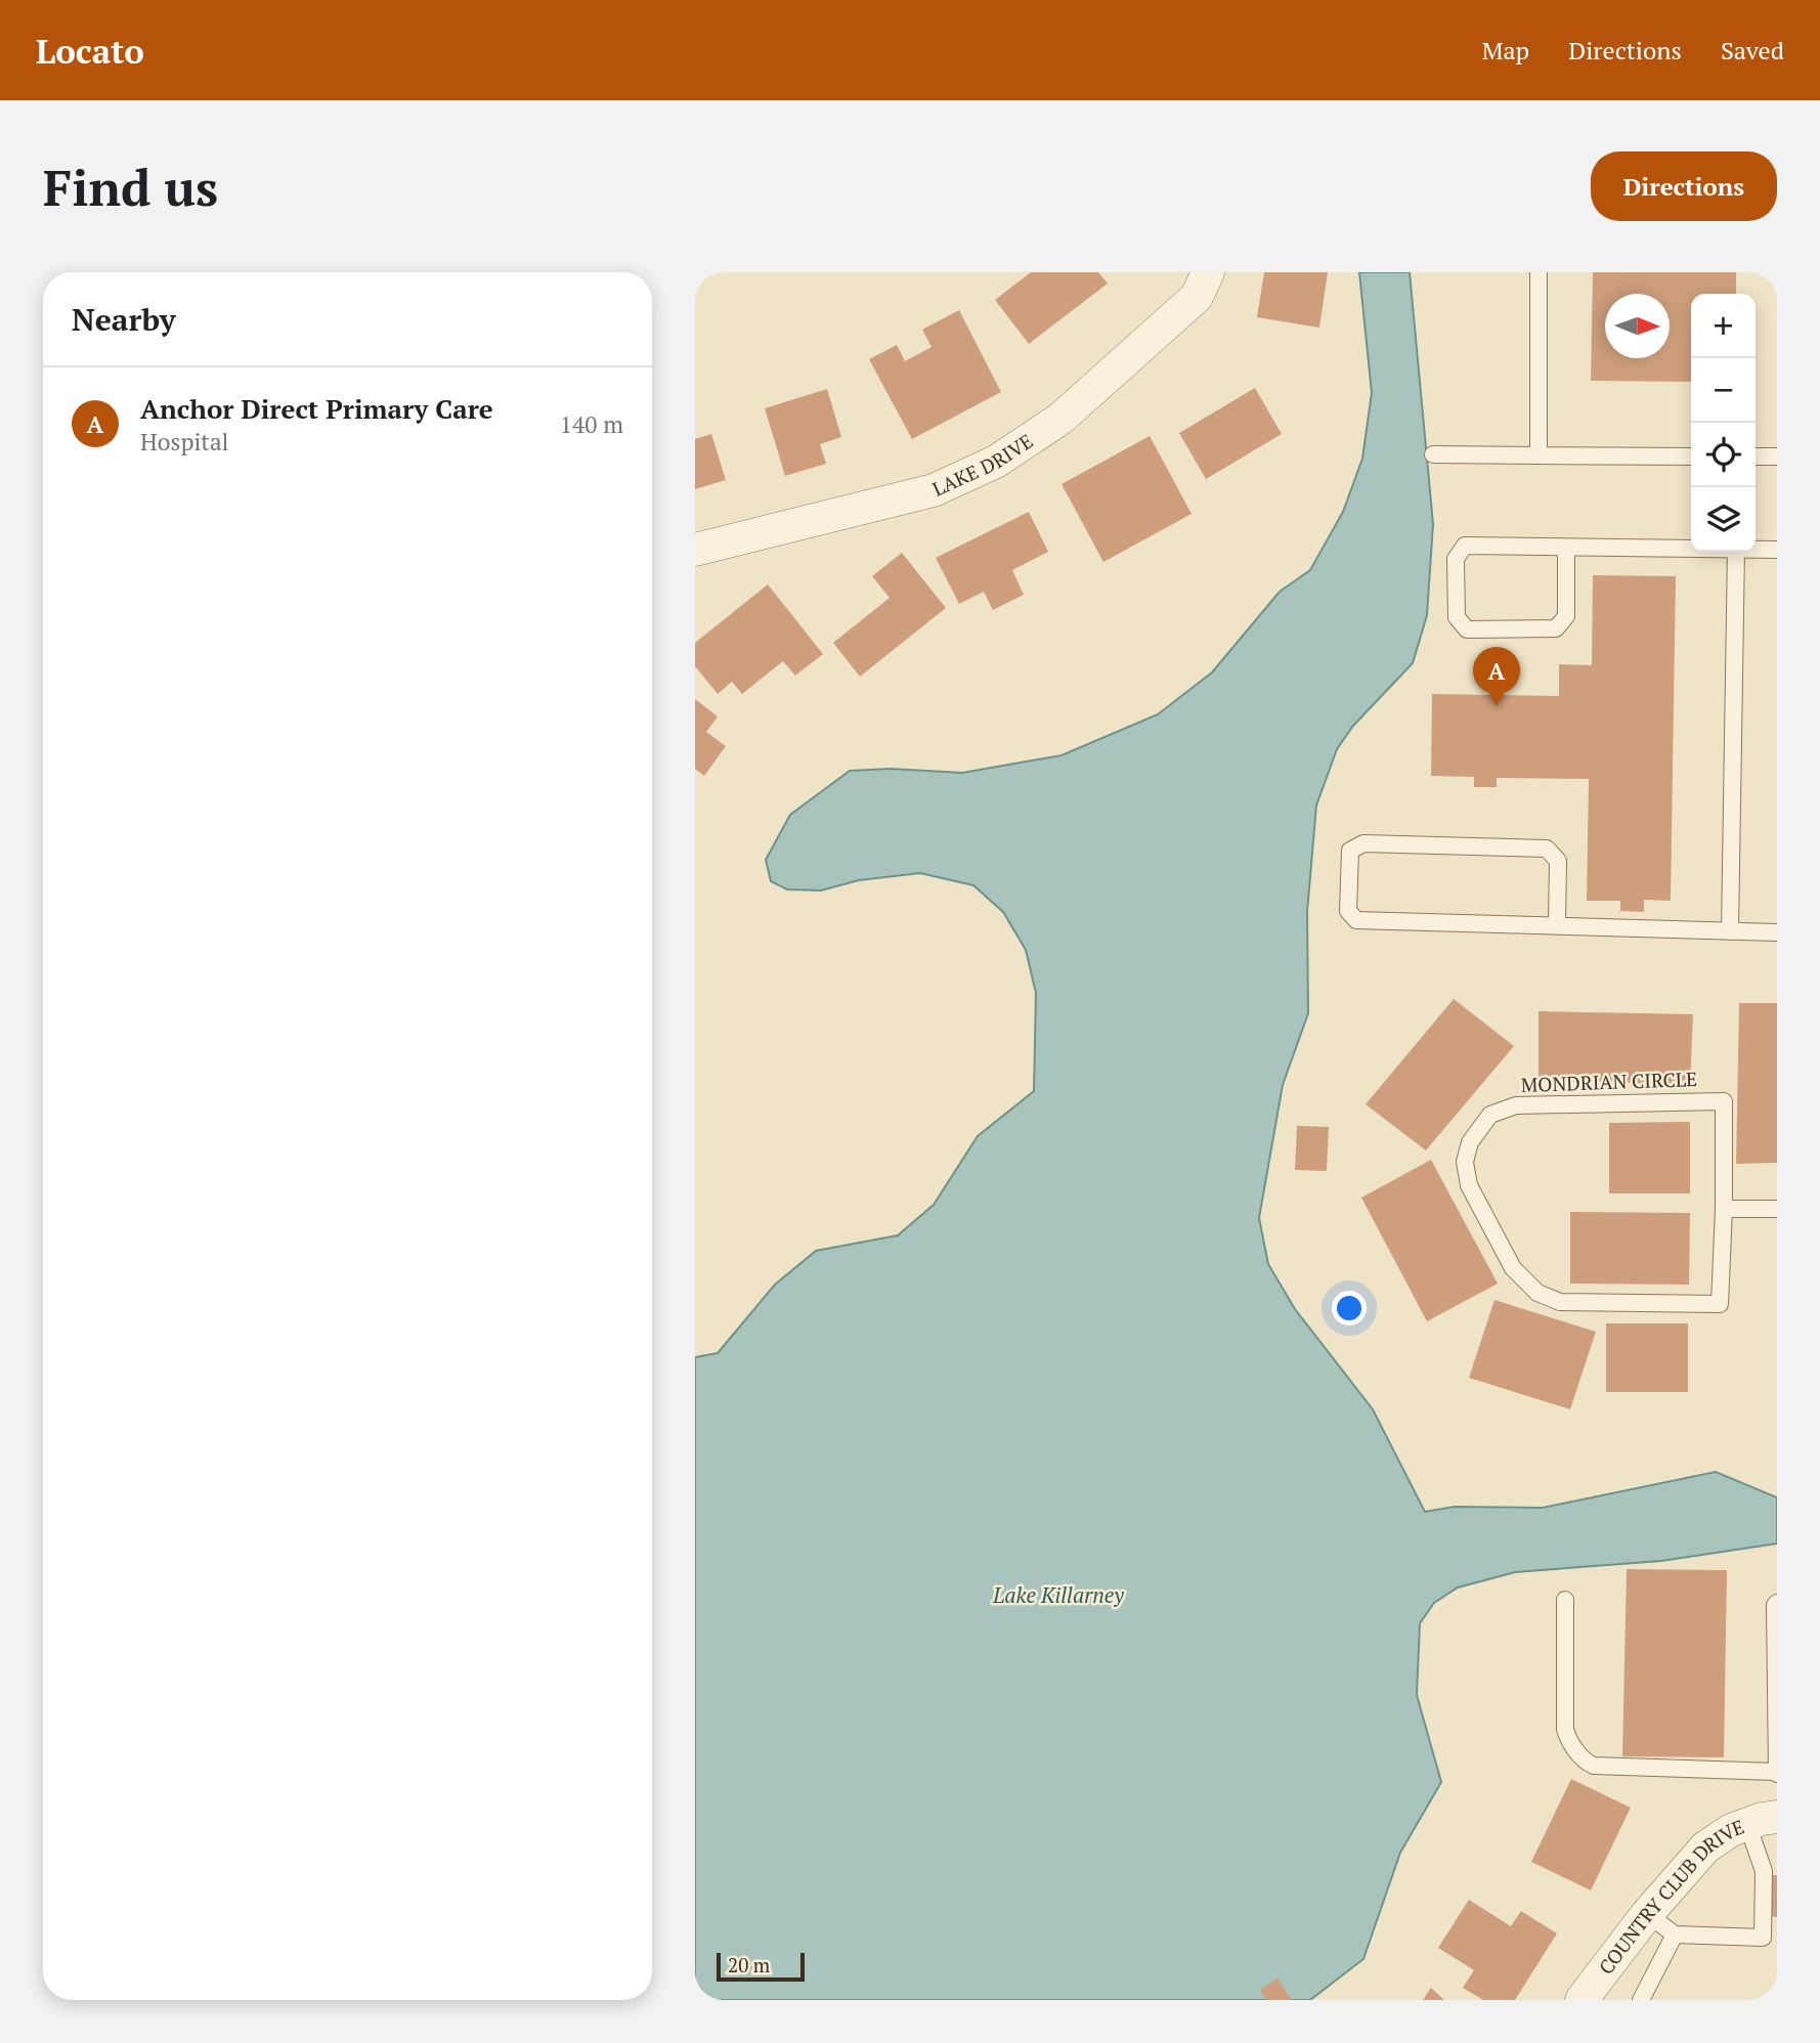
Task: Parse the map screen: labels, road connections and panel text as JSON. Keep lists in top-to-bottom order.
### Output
{
  "streets": {
    "street": ["LAKE DRIVE", "COUNTRY CLUB DRIVE"],
    "lane": ["MONDRIAN CIRCLE"]
  },
  "water": ["Lake Killarney"],
  "scale_bar": "20 m",
  "north": "right",
  "page": {
    "header": "Locato",
    "nav": ["Map", "Directions", "Saved"],
    "buttons": "Directions",
    "title": "Find us",
    "heading": "Nearby",
    "map_buttons": ["+", "−"],
    "list": [
      {
        "mark": "A",
        "name": "Anchor Direct Primary Care",
        "note": "Hospital",
        "value": "140 m"
      }
    ],
    "pins": "A",
    "scale": "20 m"
  }
}
